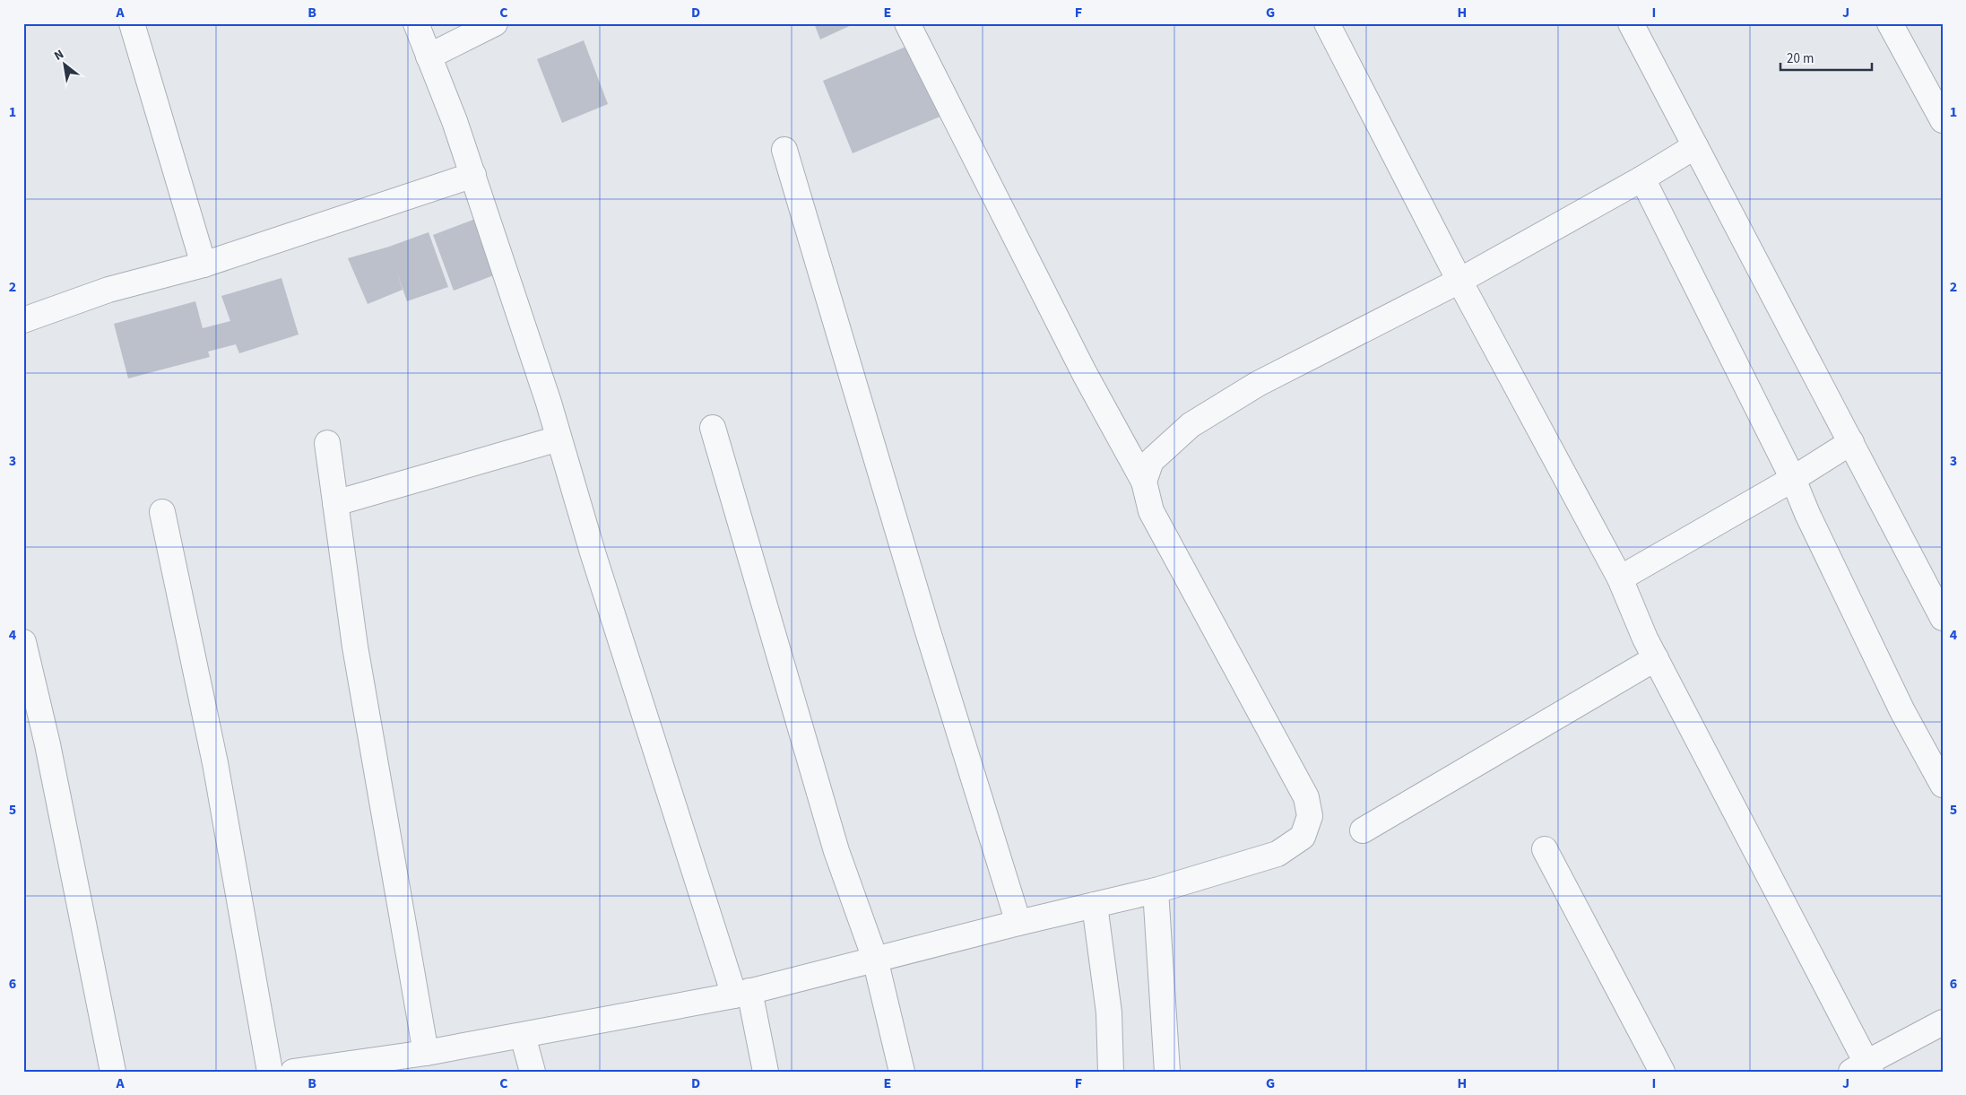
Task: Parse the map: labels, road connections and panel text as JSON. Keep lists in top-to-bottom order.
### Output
{
  "scale_bar": "20 m",
  "north": "top left",
  "grid": {
    "columns": [
      "A",
      "B",
      "C",
      "D",
      "E",
      "F",
      "G",
      "H",
      "I",
      "J"
    ],
    "rows": [
      "1",
      "2",
      "3",
      "4",
      "5",
      "6"
    ]
  }
}
